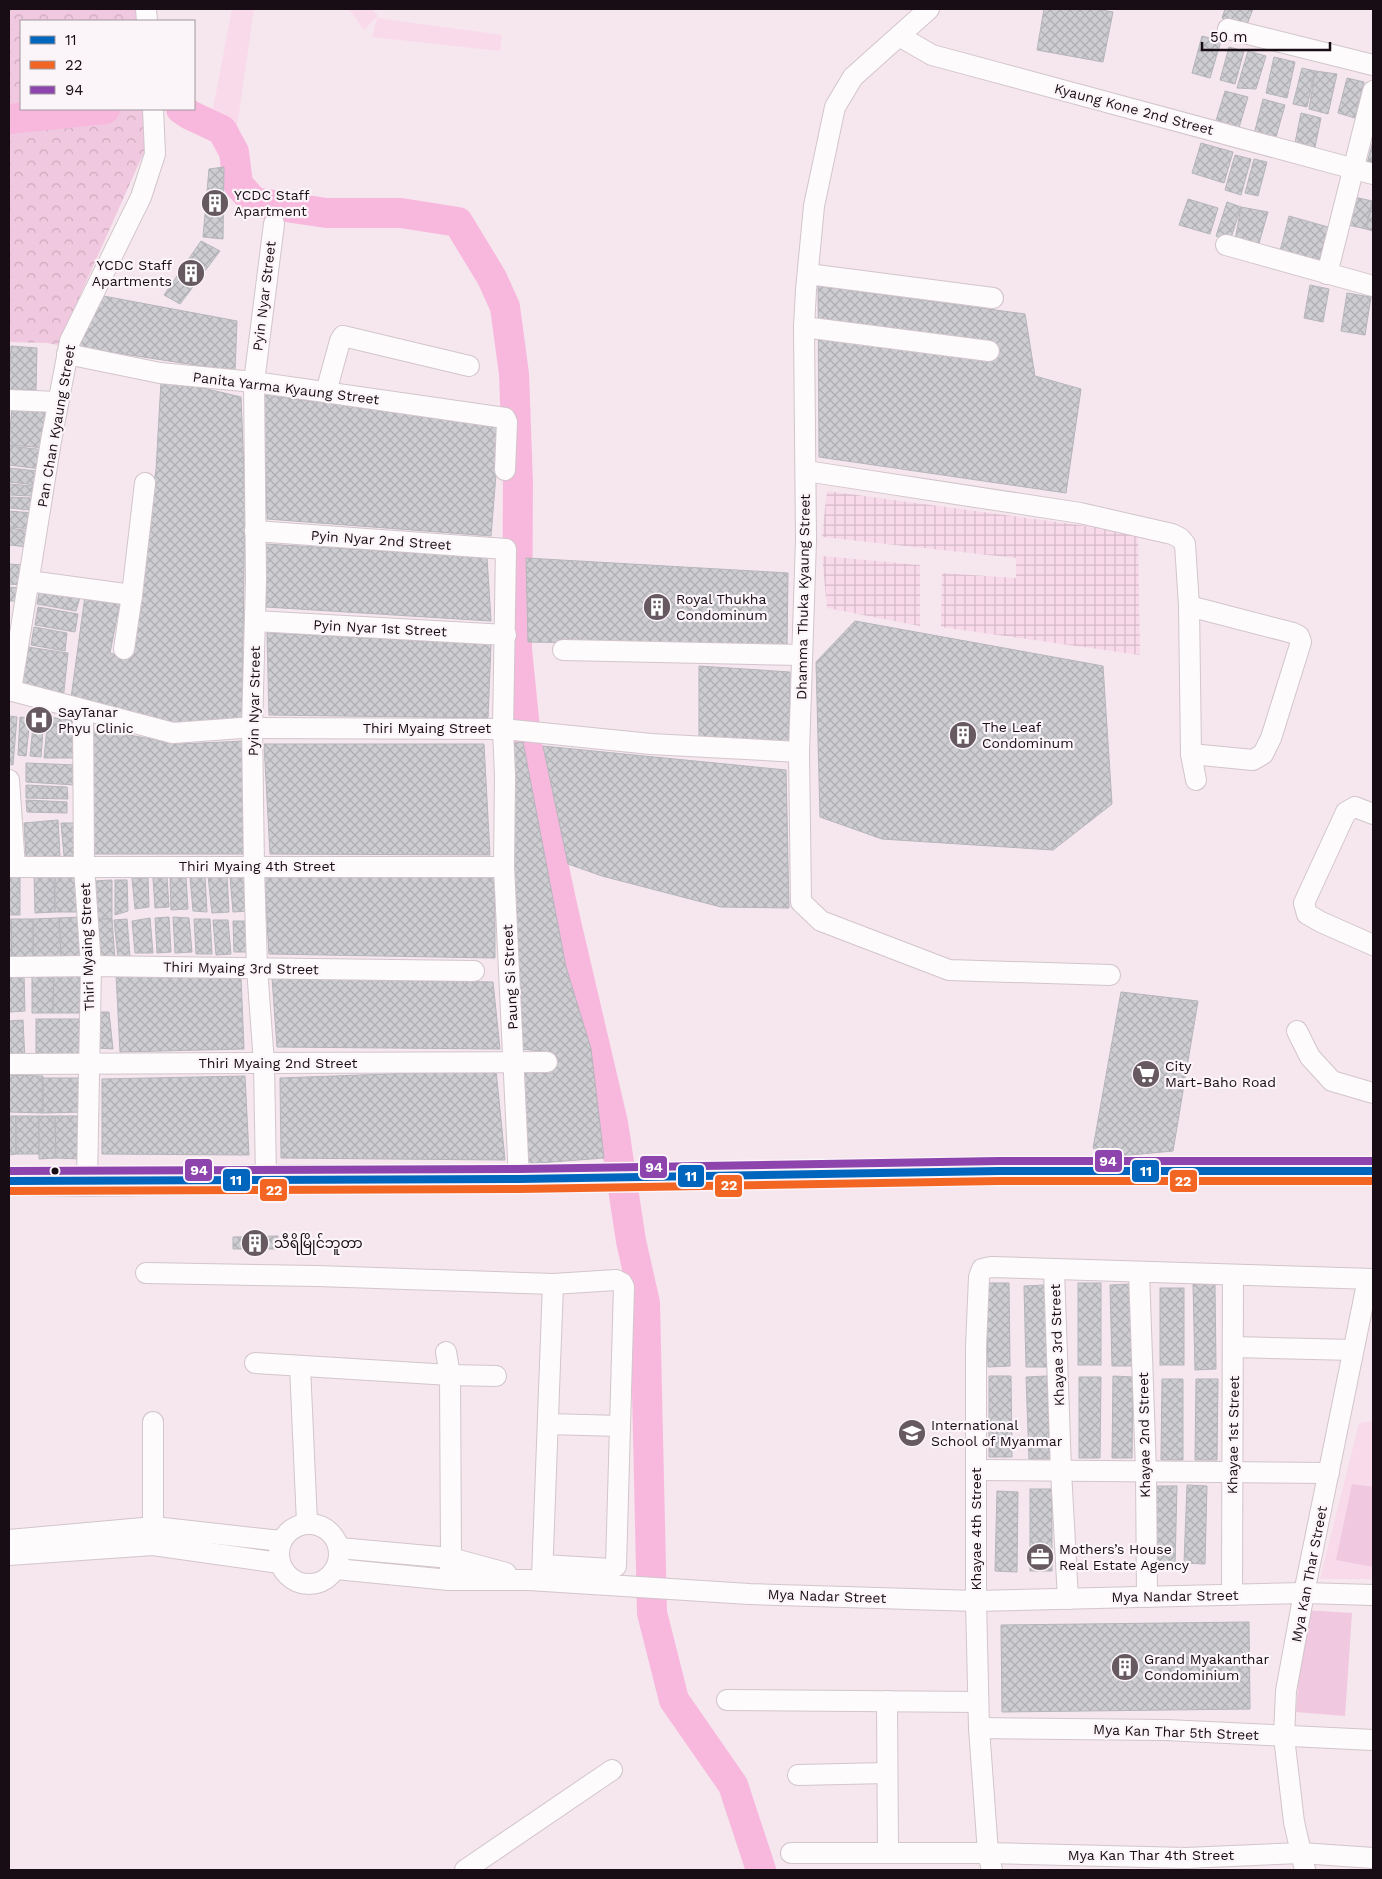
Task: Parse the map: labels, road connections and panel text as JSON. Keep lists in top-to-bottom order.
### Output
{
  "streets": {
    "street": [
      "Kyaung Kone 2nd Street",
      "Pyin Nyar Street",
      "Panita Yarma Kyaung Street",
      "Pan Chan Kyaung Street",
      "Pyin Nyar 2nd Street",
      "Dhamma Thuka Kyaung Street",
      "Pyin Nyar 1st Street",
      "Thiri Myaing Street",
      "Thiri Myaing 4th Street",
      "Thiri Myaing 3rd Street",
      "Paung Si Street",
      "Thiri Myaing 2nd Street",
      "Khayae 3rd Street",
      "Khayae 2nd Street",
      "Khayae 1st Street",
      "Khayae 4th Street",
      "Mya Kan Thar Street",
      "Mya Nadar Street",
      "Mya Nandar Street",
      "Mya Kan Thar 5th Street",
      "Mya Kan Thar 4th Street"
    ]
  },
  "crossings": [
    ["Kyaung Kone 2nd Street", "Dhamma Thuka Kyaung Street"],
    ["Pyin Nyar Street", "Panita Yarma Kyaung Street"],
    ["Pyin Nyar Street", "Pyin Nyar 2nd Street"],
    ["Pyin Nyar Street", "Pyin Nyar 1st Street"],
    ["Pyin Nyar Street", "Thiri Myaing Street"],
    ["Pyin Nyar Street", "Thiri Myaing 4th Street"],
    ["Pyin Nyar Street", "Thiri Myaing 3rd Street"],
    ["Pyin Nyar Street", "Thiri Myaing 2nd Street"],
    ["Panita Yarma Kyaung Street", "Pan Chan Kyaung Street"],
    ["Pan Chan Kyaung Street", "Thiri Myaing Street"],
    ["Pyin Nyar 2nd Street", "Pyin Nyar 1st Street"],
    ["Dhamma Thuka Kyaung Street", "Thiri Myaing Street"],
    ["Thiri Myaing Street", "Thiri Myaing 4th Street"],
    ["Thiri Myaing Street", "Thiri Myaing 3rd Street"],
    ["Thiri Myaing Street", "Paung Si Street"],
    ["Thiri Myaing Street", "Thiri Myaing 2nd Street"],
    ["Thiri Myaing 4th Street", "Paung Si Street"],
    ["Paung Si Street", "Thiri Myaing 2nd Street"],
    ["Khayae 3rd Street", "Khayae 4th Street"],
    ["Khayae 3rd Street", "Mya Nandar Street"],
    ["Khayae 2nd Street", "Mya Nandar Street"],
    ["Khayae 1st Street", "Mya Nandar Street"],
    ["Khayae 4th Street", "Mya Nadar Street"],
    ["Khayae 4th Street", "Mya Nandar Street"],
    ["Khayae 4th Street", "Mya Kan Thar 5th Street"],
    ["Khayae 4th Street", "Mya Kan Thar 4th Street"],
    ["Mya Kan Thar Street", "Mya Nandar Street"],
    ["Mya Kan Thar Street", "Mya Kan Thar 5th Street"],
    ["Mya Kan Thar Street", "Mya Kan Thar 4th Street"],
    ["Mya Nadar Street", "Mya Nandar Street"]
  ],
  "places": {
    "building": [
      "YCDC Staff Apartment",
      "YCDC Staff Apartments",
      "Royal Thukha Condominum",
      "The Leaf Condominum",
      "သီရိမြိုင်ဘူတာ",
      "Grand Myakanthar Condominium"
    ],
    "hospital": ["SayTanar Phyu Clinic"],
    "supermarket": ["City Mart-Baho Road"],
    "school or university": ["International School of Myanmar"],
    "office": ["Mothers’s House Real Estate Agency"]
  },
  "lines": ["transit line 94", "transit line 11", "transit line 22"],
  "legend": ["11", "22", "94"],
  "scale_bar": "50 m"
}
